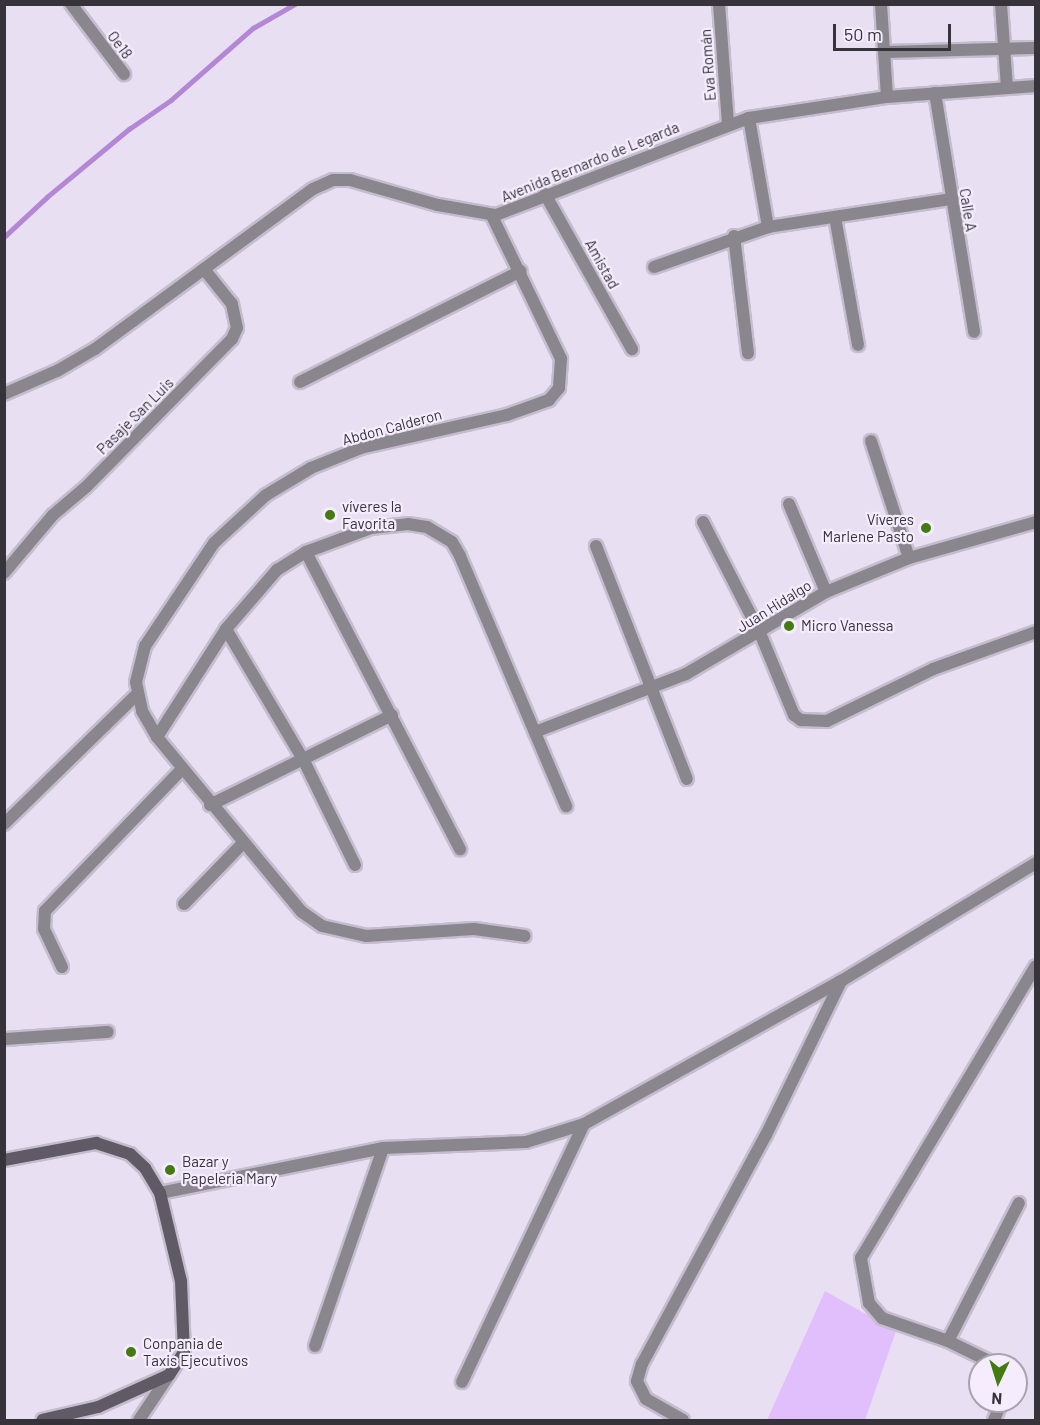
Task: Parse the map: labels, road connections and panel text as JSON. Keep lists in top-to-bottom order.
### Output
{
  "streets": {
    "street": [
      "Oe18",
      "Eva Román",
      "Avenida Bernardo de Legarda",
      "Calle A",
      "Amistad",
      "Pasaje San Luis",
      "Abdon Calderon",
      "Juan Hidalgo"
    ]
  },
  "crossings": [
    ["Eva Román", "Avenida Bernardo de Legarda"],
    ["Avenida Bernardo de Legarda", "Calle A"],
    ["Avenida Bernardo de Legarda", "Amistad"],
    ["Avenida Bernardo de Legarda", "Pasaje San Luis"],
    ["Avenida Bernardo de Legarda", "Abdon Calderon"]
  ],
  "places": [
    "víveres la Favorita",
    "Víveres Marlene Pasto",
    "Micro Vanessa",
    "Bazar y Papeleria Mary",
    "Conpania de Taxis Ejecutivos"
  ],
  "scale_bar": "50 m",
  "north": "bottom"
}
